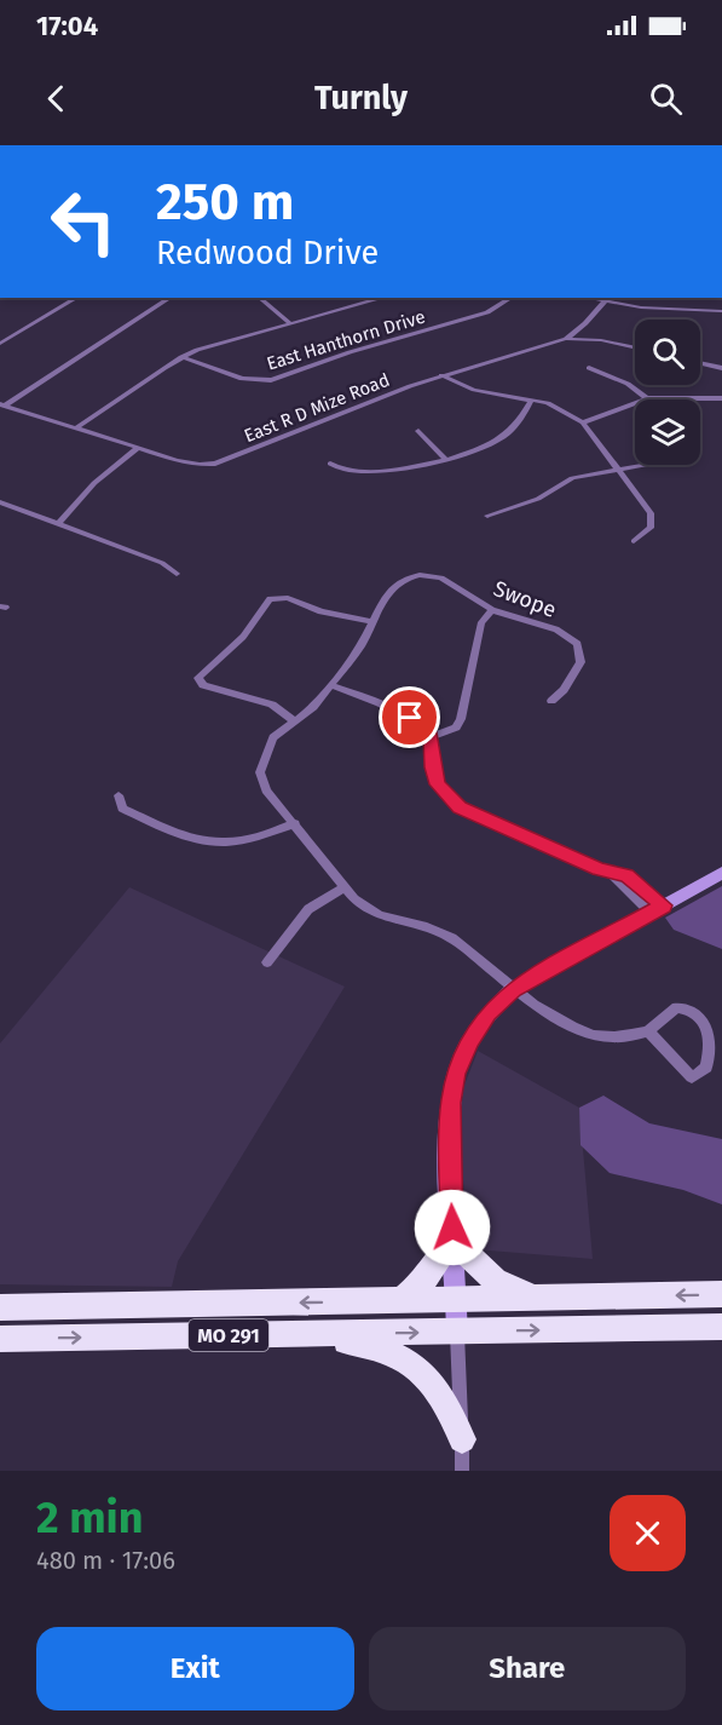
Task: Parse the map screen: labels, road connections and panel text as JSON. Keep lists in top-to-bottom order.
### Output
{
  "streets": {
    "highway": ["MO 291"],
    "street": ["East Hanthorn Drive", "East R D Mize Road", "Swope"]
  },
  "page": {
    "status": "17:04",
    "header": "Turnly",
    "turn": ["250 m", "Redwood Drive"],
    "heading": ["2 min", "480 m · 17:06"],
    "buttons": ["Exit", "Share"]
  }
}
